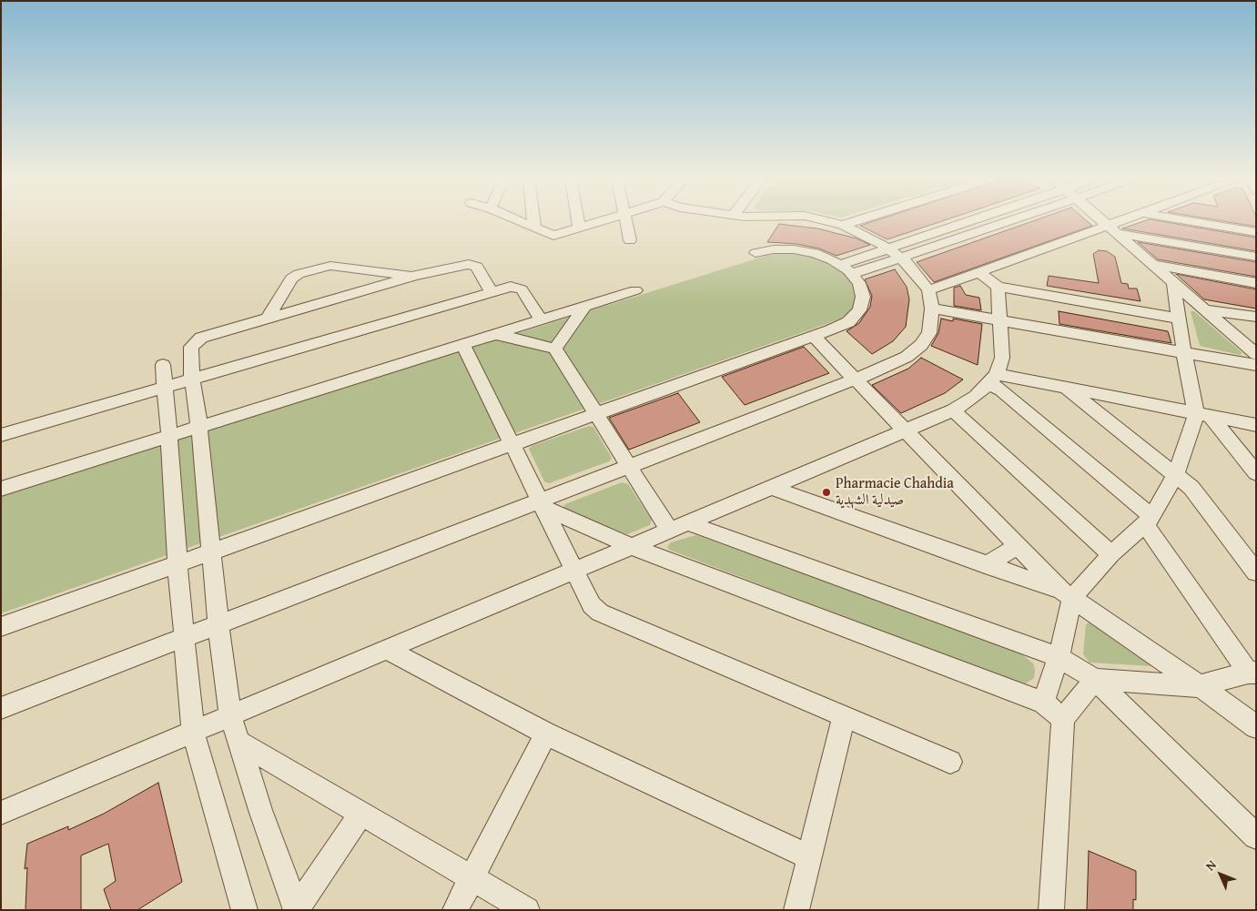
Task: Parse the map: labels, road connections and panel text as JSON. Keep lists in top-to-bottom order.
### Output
{
  "places": ["Pharmacie Chahdia صيدلية الشهدية"],
  "north": "top left"
}
